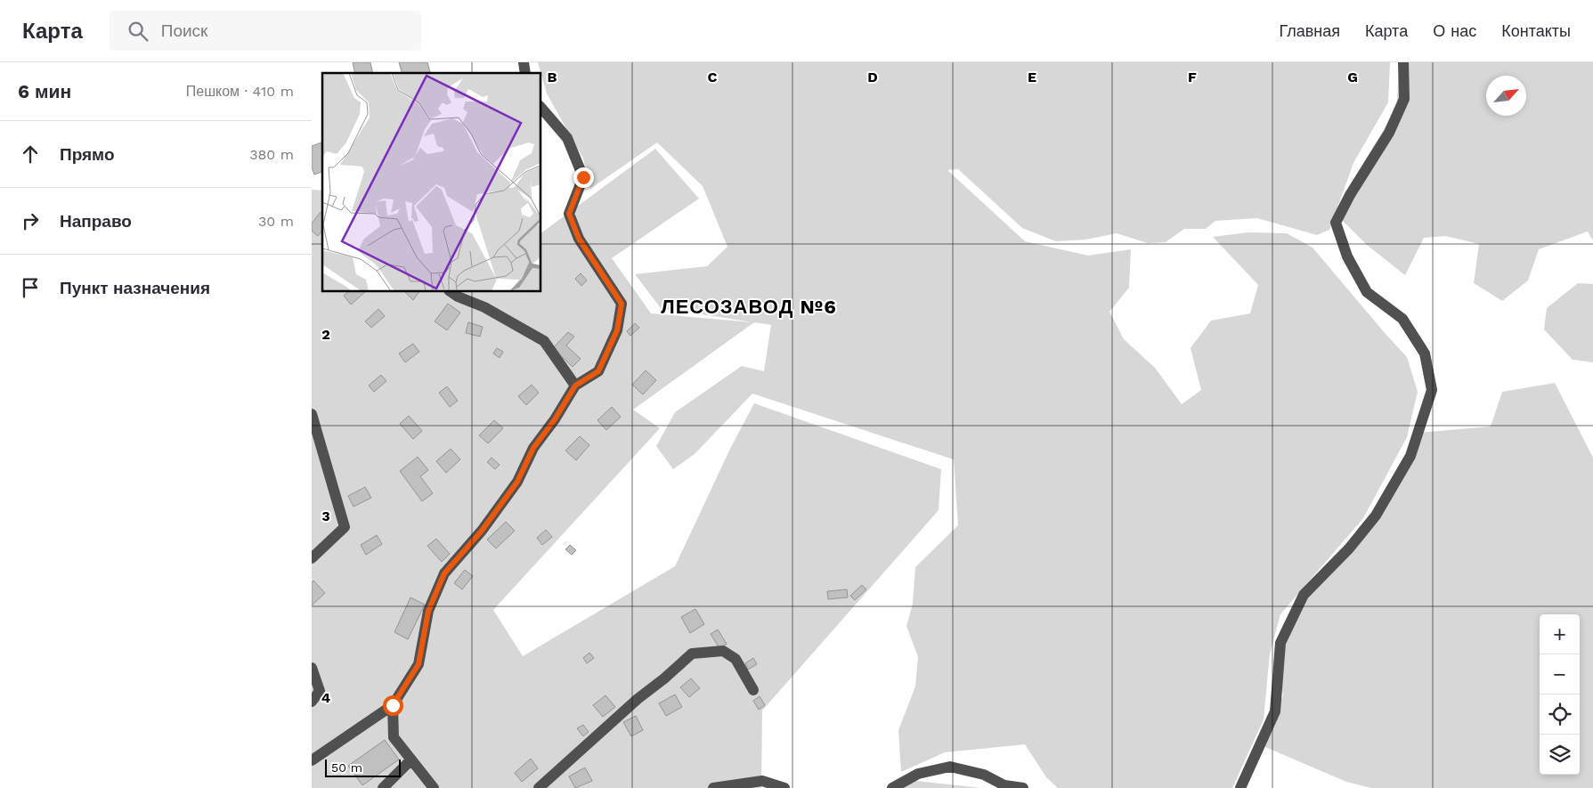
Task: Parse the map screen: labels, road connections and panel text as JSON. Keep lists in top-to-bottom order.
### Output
{
  "districts": ["ЛЕСОЗАВОД №6"],
  "scale_bar": "50 m",
  "north": "top right",
  "page": {
    "header": "Карта",
    "search": "Поиск",
    "nav": [
      "Главная",
      "Карта",
      "О нас",
      "Контакты"
    ],
    "heading": ["6 мин", "Пешком · 410 m"],
    "list": [
      ["Прямо", "380 m"],
      ["Направо", "30 m"],
      "Пункт назначения"
    ],
    "map_buttons": ["+", "−"],
    "scale": "50 m"
  },
  "grid": {
    "columns": [
      "B",
      "C",
      "D",
      "E",
      "F",
      "G"
    ],
    "rows": ["2", "3", "4"]
  }
}
